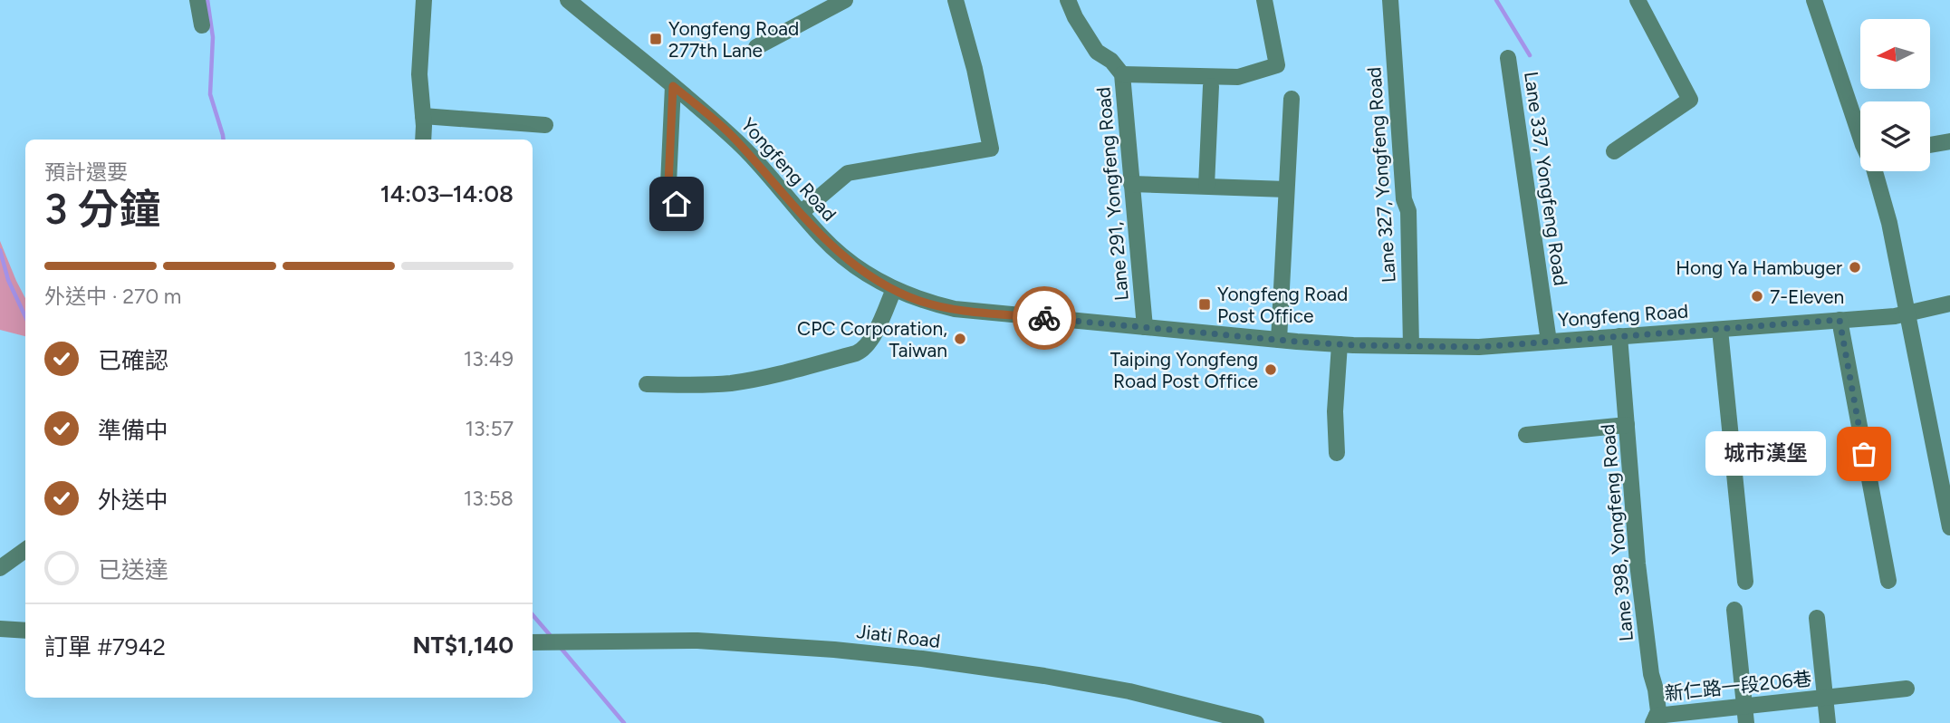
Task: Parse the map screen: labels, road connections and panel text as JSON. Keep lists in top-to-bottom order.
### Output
{
  "streets": {
    "street": [
      "Yongfeng Road",
      "Lane 327, Yongfeng Road",
      "Lane 337, Yongfeng Road",
      "Lane 291, Yongfeng Road",
      "Lane 398, Yongfeng Road",
      "Jiati Road",
      "新仁路一段206巷"
    ]
  },
  "crossings": [
    ["Yongfeng Road", "Lane 327, Yongfeng Road"],
    ["Yongfeng Road", "Lane 337, Yongfeng Road"],
    ["Yongfeng Road", "Lane 291, Yongfeng Road"],
    ["Yongfeng Road", "Lane 398, Yongfeng Road"],
    ["Lane 398, Yongfeng Road", "新仁路一段206巷"]
  ],
  "places": {
    "transit": ["Yongfeng Road 277th Lane", "Yongfeng Road Post Office"],
    "other": [
      "Hong Ya Hambuger",
      "7-Eleven",
      "CPC Corporation, Taiwan",
      "Taiping Yongfeng Road Post Office",
      "城市漢堡"
    ]
  },
  "north": "left",
  "page": {
    "heading": ["3 分鐘", "預計還要", "14:03–14:08"],
    "panel": ["訂單 #7942", "NT$1,140"],
    "bar": "外送中 · 270 m",
    "list": [
      ["已確認", "13:49"],
      ["準備中", "13:57"],
      ["外送中", "13:58"],
      "已送達"
    ],
    "bubble": "城市漢堡"
  }
}
